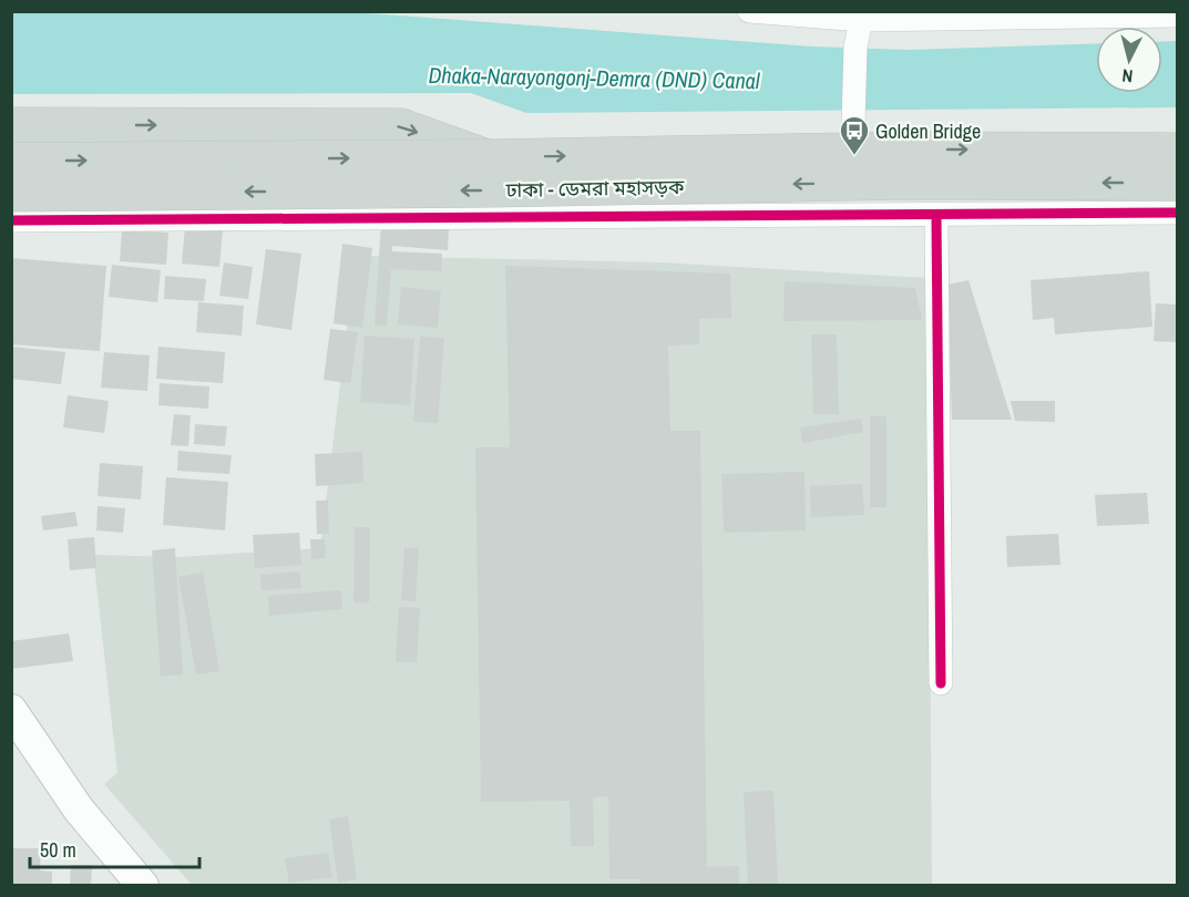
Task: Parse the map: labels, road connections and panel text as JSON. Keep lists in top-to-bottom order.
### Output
{
  "streets": {
    "main road": ["ঢাকা - ডেমরা মহাসড়ক"]
  },
  "water": ["Dhaka-Narayongonj-Demra (DND) Canal"],
  "places": {
    "bus stop": ["Golden Bridge"]
  },
  "scale_bar": "50 m",
  "north": "bottom"
}
